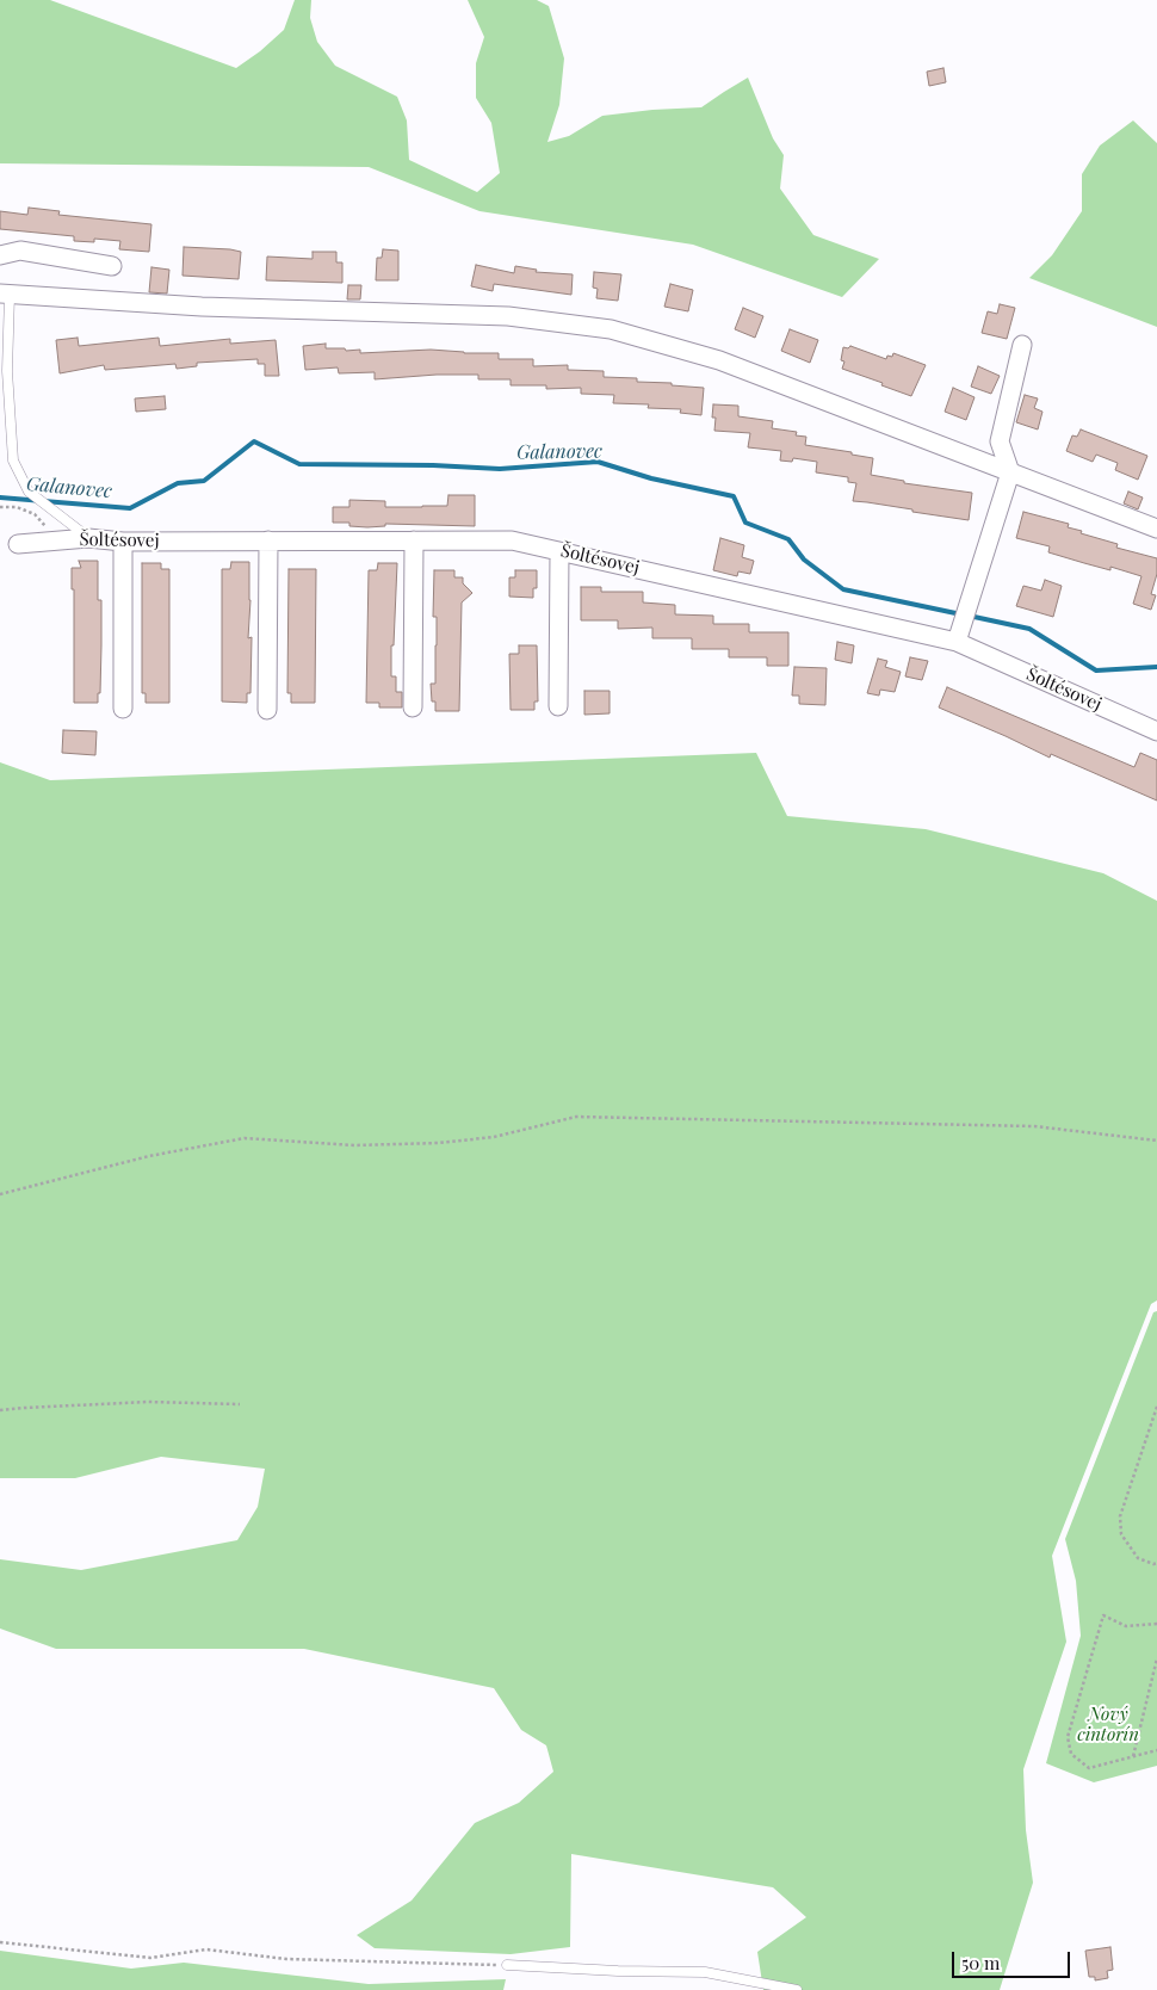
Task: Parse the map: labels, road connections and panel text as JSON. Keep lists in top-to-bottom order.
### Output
{
  "streets": {
    "street": ["Šoltésovej"]
  },
  "water": ["Galanovec"],
  "parks": ["Nový cintorín"],
  "scale_bar": "50 m"
}
